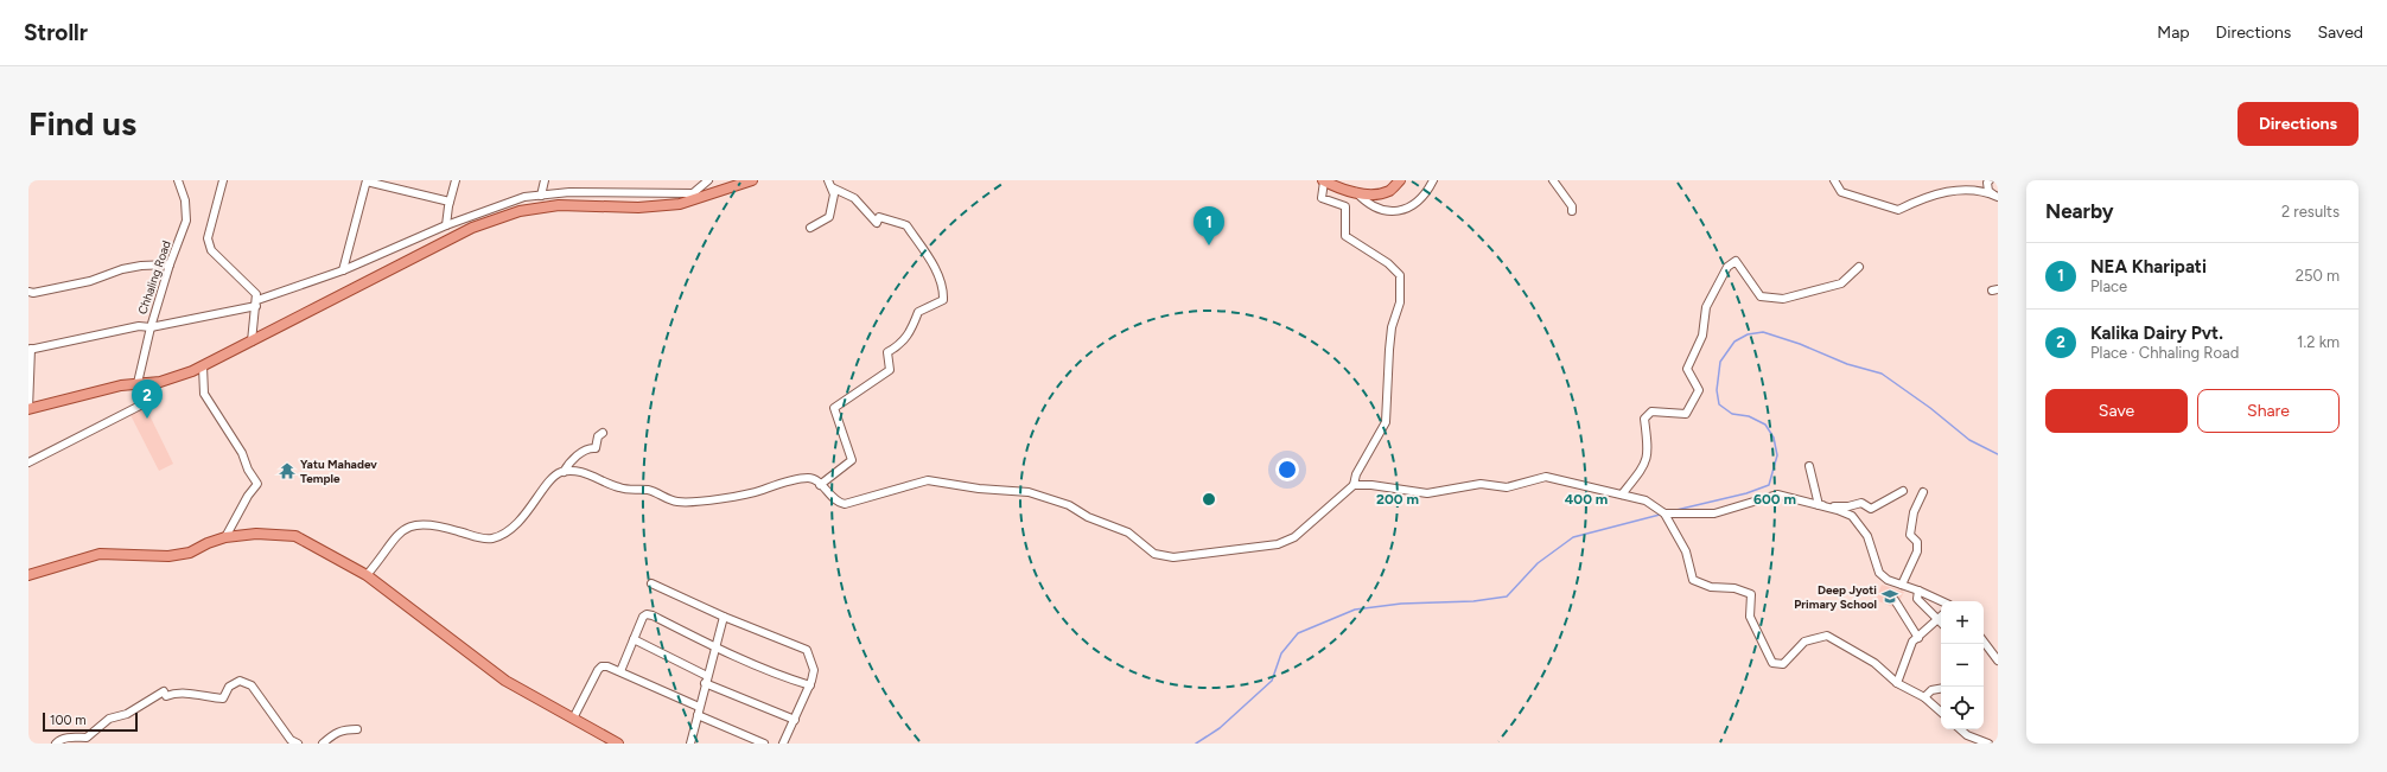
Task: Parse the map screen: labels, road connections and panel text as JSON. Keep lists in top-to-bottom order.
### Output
{
  "streets": {
    "street": ["Chhaling Road"]
  },
  "places": {
    "temple": ["Yatu Mahadev Temple"],
    "school or university": ["Deep Jyoti Primary School"]
  },
  "scale_bar": "100 m",
  "page": {
    "header": "Strollr",
    "nav": ["Map", "Directions", "Saved"],
    "buttons": [
      "Directions",
      ["Save", "Share"]
    ],
    "title": "Find us",
    "heading": ["Nearby", "2 results"],
    "pins": ["1", "2"],
    "list": [
      {
        "mark": "1",
        "name": "NEA Kharipati",
        "note": "Place",
        "value": "250 m"
      },
      {
        "mark": "2",
        "name": "Kalika Dairy Pvt.",
        "note": "Place · Chhaling Road",
        "value": "1.2 km"
      }
    ],
    "map_buttons": ["+", "−"],
    "scale": "100 m"
  },
  "rings": ["200 m", "400 m", "600 m"]
}
